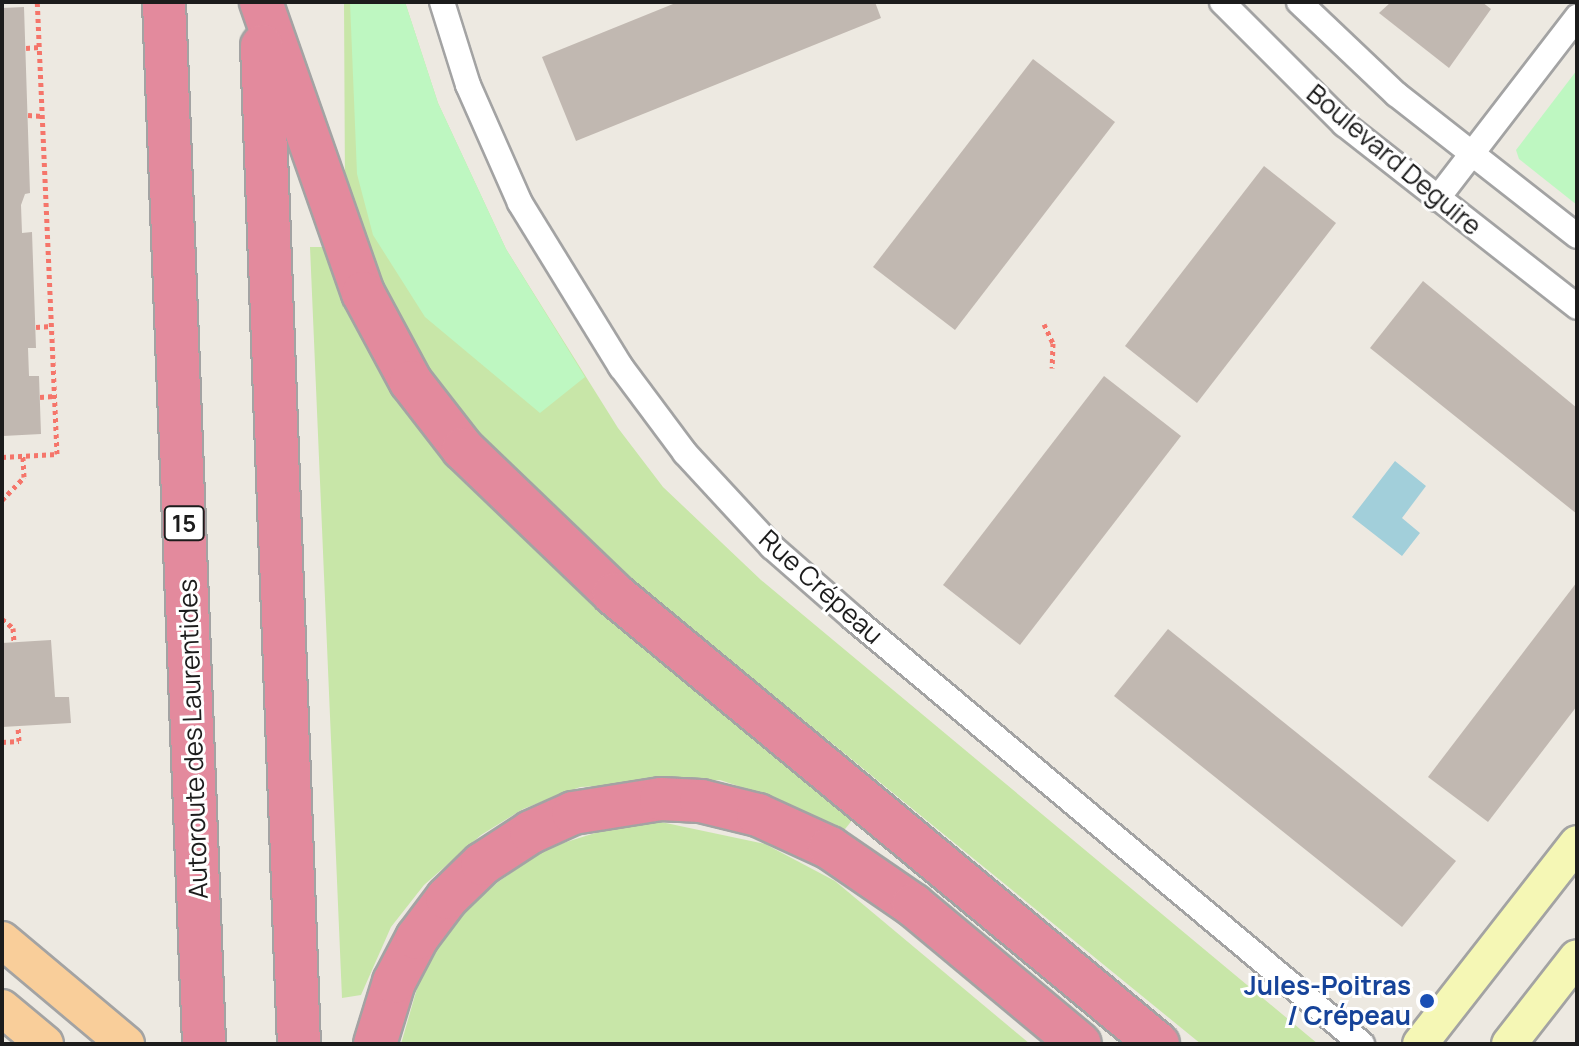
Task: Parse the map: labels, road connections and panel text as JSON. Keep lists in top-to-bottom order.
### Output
{
  "streets": {
    "highway": ["15", "Autoroute des Laurentides"],
    "street": ["Boulevard Deguire", "Rue Crépeau"]
  },
  "places": ["Jules-Poitras / Crépeau"]
}
